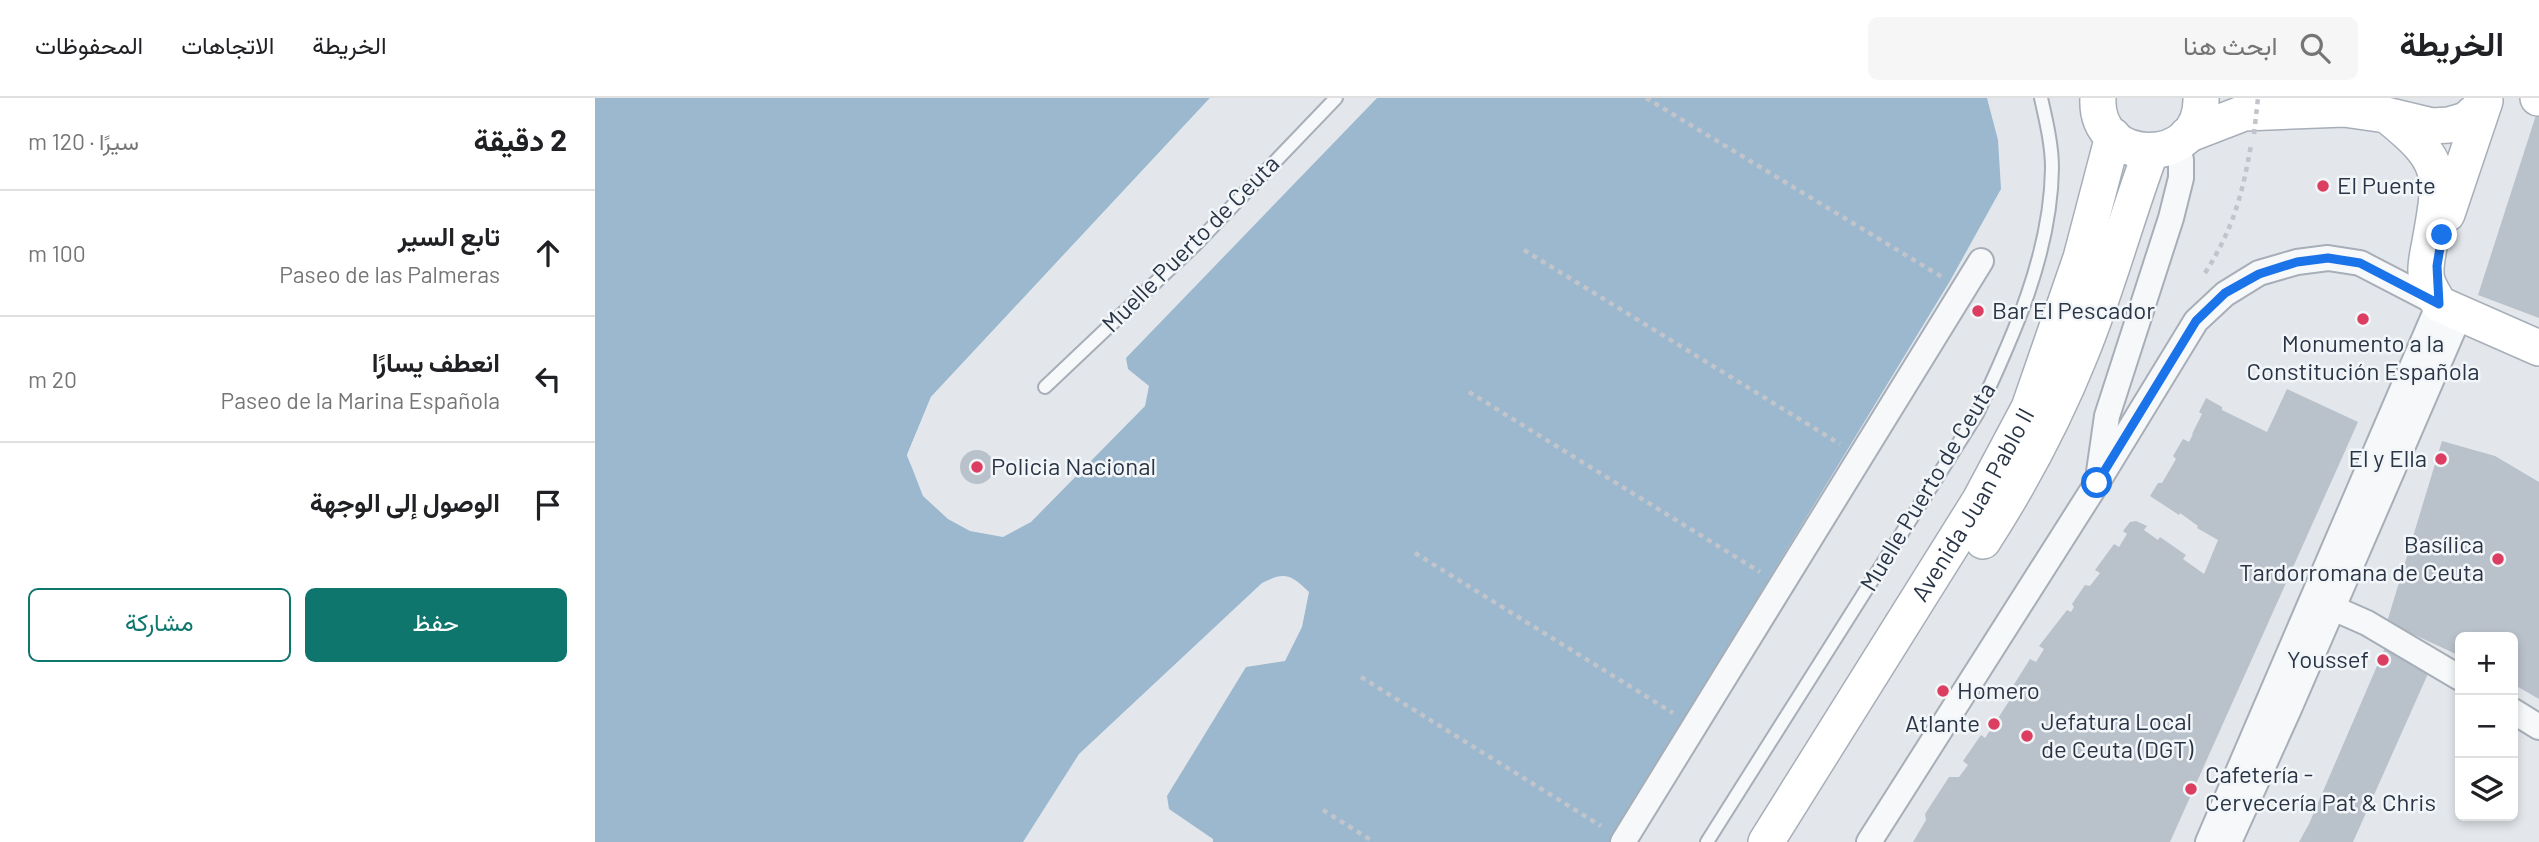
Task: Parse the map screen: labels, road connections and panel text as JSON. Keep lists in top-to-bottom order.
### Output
{
  "streets": {
    "main road": ["Avenida Juan Pablo II"],
    "lane": ["Muelle Puerto de Ceuta"]
  },
  "places": [
    "El Puente",
    "Bar El Pescador",
    "Monumento a la Constitución Española",
    "El y Ella",
    "Policia Nacional",
    "Basílica Tardorromana de Ceuta",
    "Youssef",
    "Homero",
    "Atlante",
    "Jefatura Local de Ceuta (DGT)",
    "Cafetería - Cervecería Pat & Chris"
  ],
  "page": {
    "header": "الخريطة",
    "search": "ابحث هنا",
    "nav": ["الخريطة", "الاتجاهات", "المحفوظات"],
    "heading": ["2 دقيقة", "سيرًا · 120 m"],
    "list": [
      ["تابع السير", "Paseo de las Palmeras", "100 m"],
      ["انعطف يسارًا", "Paseo de la Marina Española", "20 m"],
      "الوصول إلى الوجهة"
    ],
    "buttons": ["حفظ", "مشاركة"],
    "map_buttons": ["+", "−"]
  }
}
